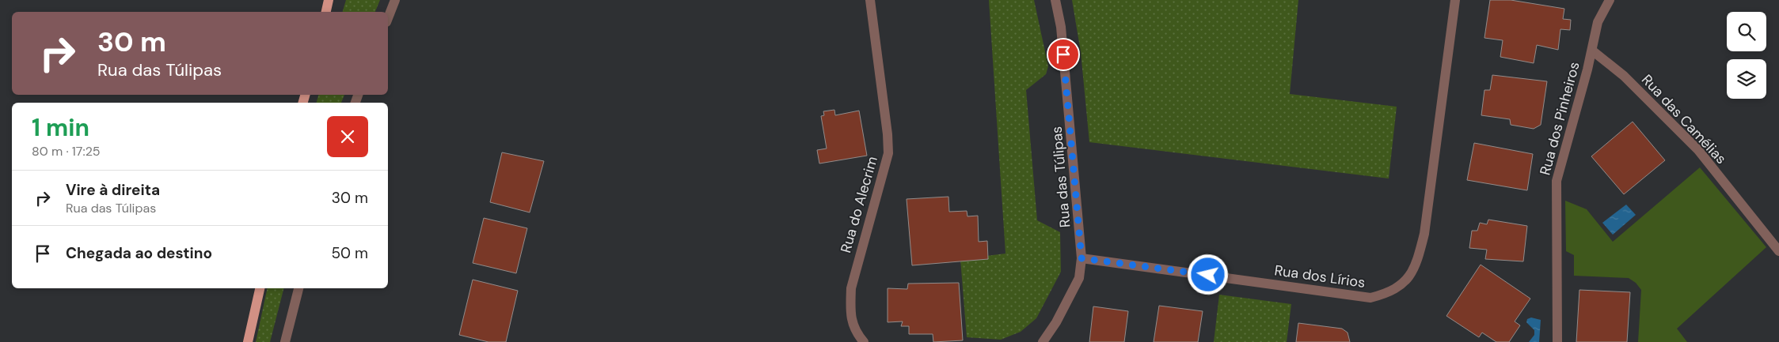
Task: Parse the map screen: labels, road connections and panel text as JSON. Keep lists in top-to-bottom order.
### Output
{
  "streets": {
    "street": [
      "Rua dos Pinheiros",
      "Rua das Camélias",
      "Rua das Túlipas",
      "Rua do Alecrim",
      "Rua dos Lírios"
    ]
  },
  "crossings": [
    ["Rua dos Pinheiros", "Rua das Camélias"],
    ["Rua das Túlipas", "Rua dos Lírios"]
  ],
  "page": {
    "turn": ["30 m", "Rua das Túlipas"],
    "heading": ["1 min", "80 m · 17:25"],
    "list": [
      {
        "name": "Vire à direita",
        "note": "Rua das Túlipas",
        "value": "30 m"
      },
      {
        "name": "Chegada ao destino",
        "value": "50 m"
      }
    ]
  }
}
